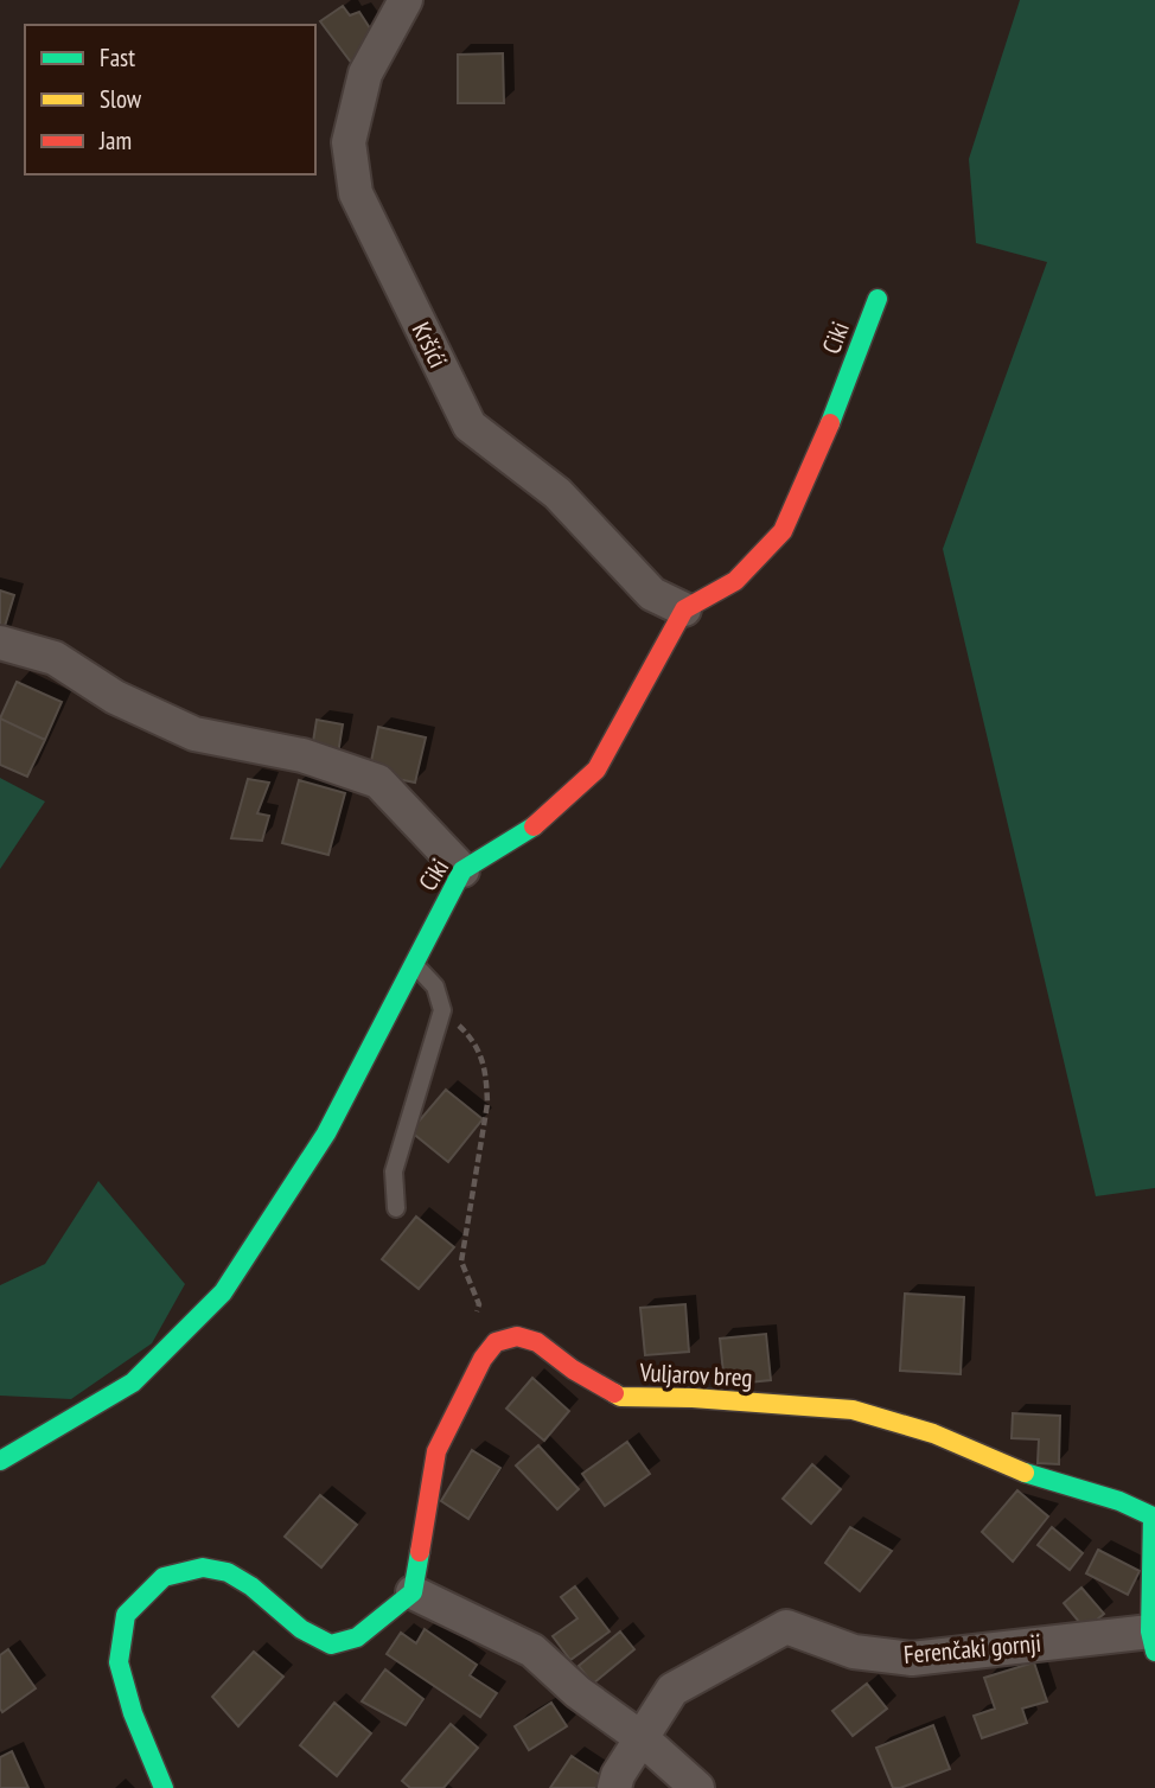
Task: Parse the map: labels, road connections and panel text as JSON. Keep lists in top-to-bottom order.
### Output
{
  "streets": {
    "street": [
      "Ciki",
      "Kršići",
      "Vuljarov breg",
      "Ferenčaki gornji"
    ]
  },
  "crossings": [
    ["Ciki", "Kršići"],
    ["Vuljarov breg", "Ferenčaki gornji"]
  ],
  "legend": ["Fast", "Slow", "Jam"]
}
